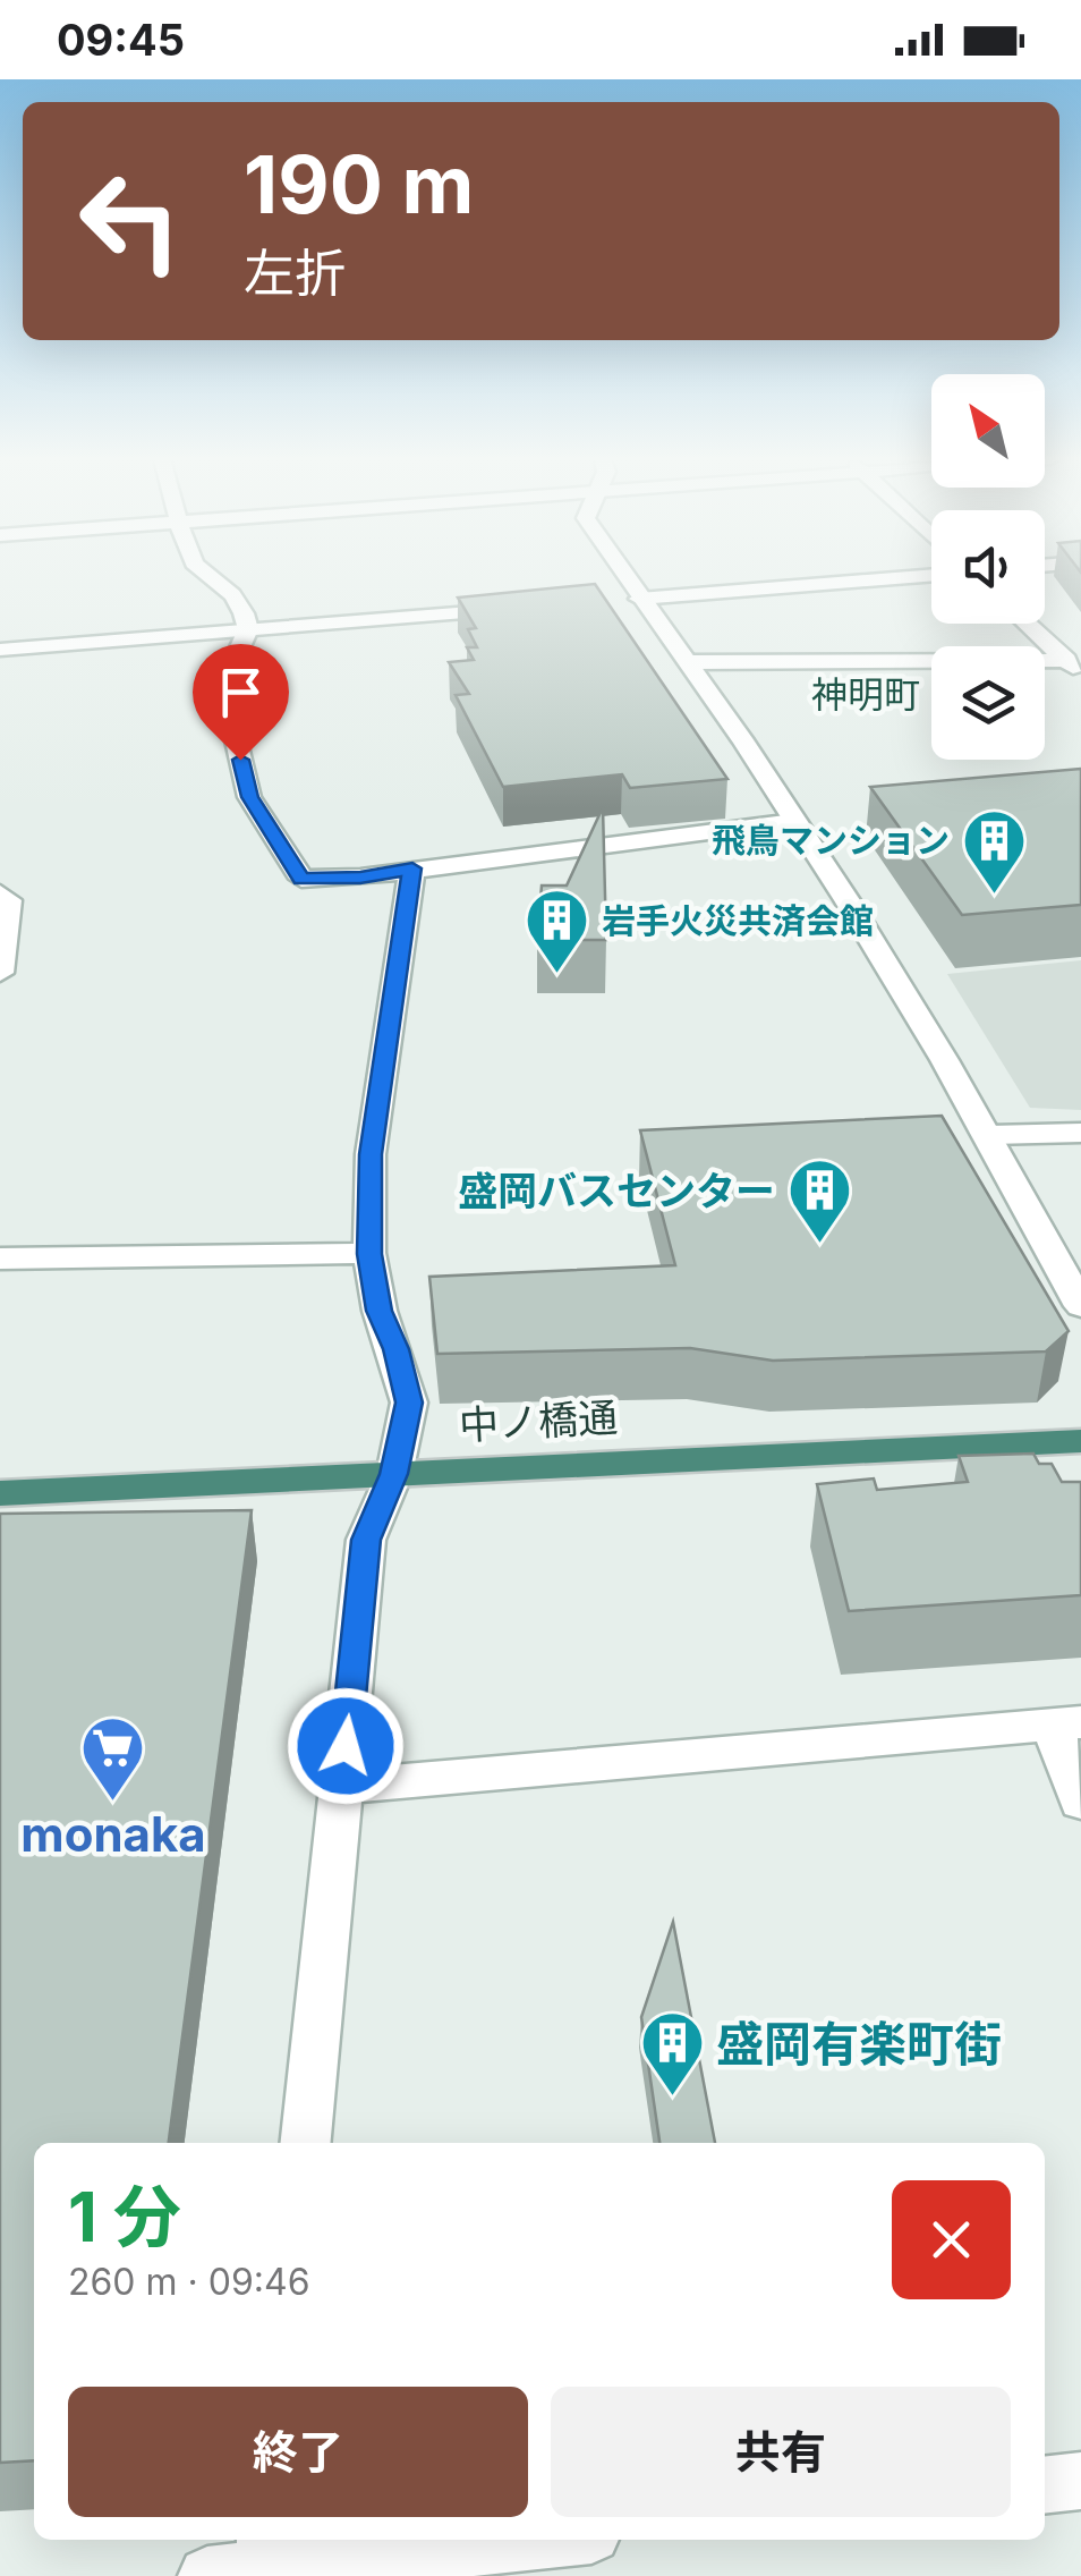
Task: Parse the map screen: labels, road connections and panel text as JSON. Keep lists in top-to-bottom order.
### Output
{
  "streets": {
    "highway": ["中ノ橋通"]
  },
  "districts": ["神明町"],
  "places": {
    "building": [
      "飛鳥マンション",
      "岩手火災共済会館",
      "盛岡バスセンター",
      "盛岡有楽町街"
    ],
    "supermarket": ["monaka"]
  },
  "north": "top left",
  "page": {
    "status": "09:45",
    "turn": ["190 m", "左折"],
    "heading": ["1 分", "260 m · 09:46"],
    "buttons": ["終了", "共有"]
  }
}
